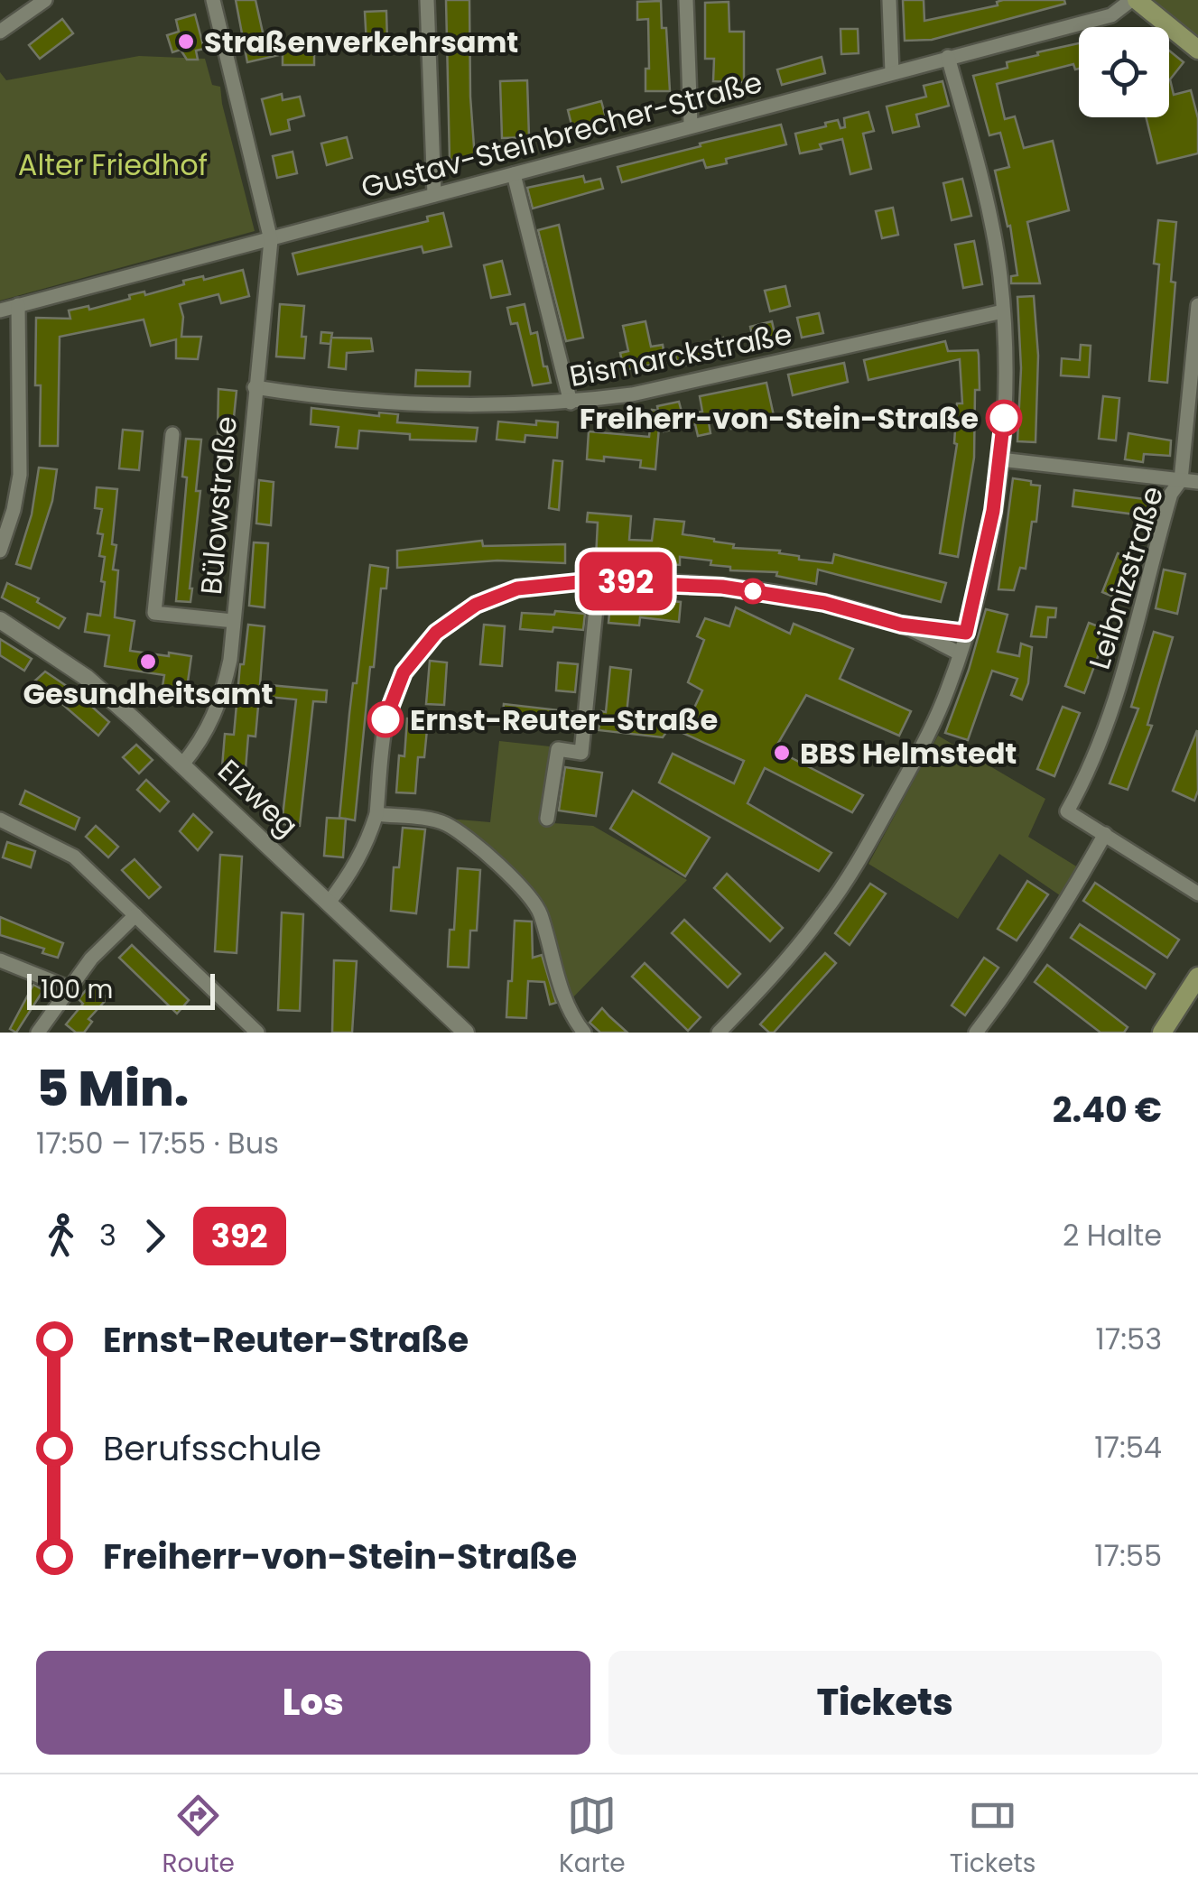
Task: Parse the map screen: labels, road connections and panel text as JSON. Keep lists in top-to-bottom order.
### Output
{
  "streets": {
    "street": [
      "Gustav-Steinbrecher-Straße",
      "Bismarckstraße",
      "Bülowstraße",
      "Leibnizstraße",
      "Elzweg"
    ]
  },
  "crossings": [
    ["Gustav-Steinbrecher-Straße", "Bülowstraße"],
    ["Bismarckstraße", "Bülowstraße"],
    ["Bülowstraße", "Elzweg"]
  ],
  "parks": ["Alter Friedhof"],
  "places": [
    "Straßenverkehrsamt",
    "Freiherr-von-Stein-Straße",
    "Gesundheitsamt",
    "Ernst-Reuter-Straße",
    "BBS Helmstedt"
  ],
  "lines": ["bus line 392"],
  "scale_bar": "100 m",
  "page": {
    "on_map": "392",
    "scale": "100 m",
    "heading": ["5 Min.", "17:50 – 17:55 · Bus", "2.40 €"],
    "legs": ["3", "392", "2 Halte"],
    "list": [
      {
        "name": "Ernst-Reuter-Straße",
        "value": "17:53"
      },
      {
        "name": "Berufsschule",
        "value": "17:54"
      },
      {
        "name": "Freiherr-von-Stein-Straße",
        "value": "17:55"
      }
    ],
    "buttons": ["Los", "Tickets"],
    "tabs": ["Route", "Karte", "Tickets"]
  }
}
